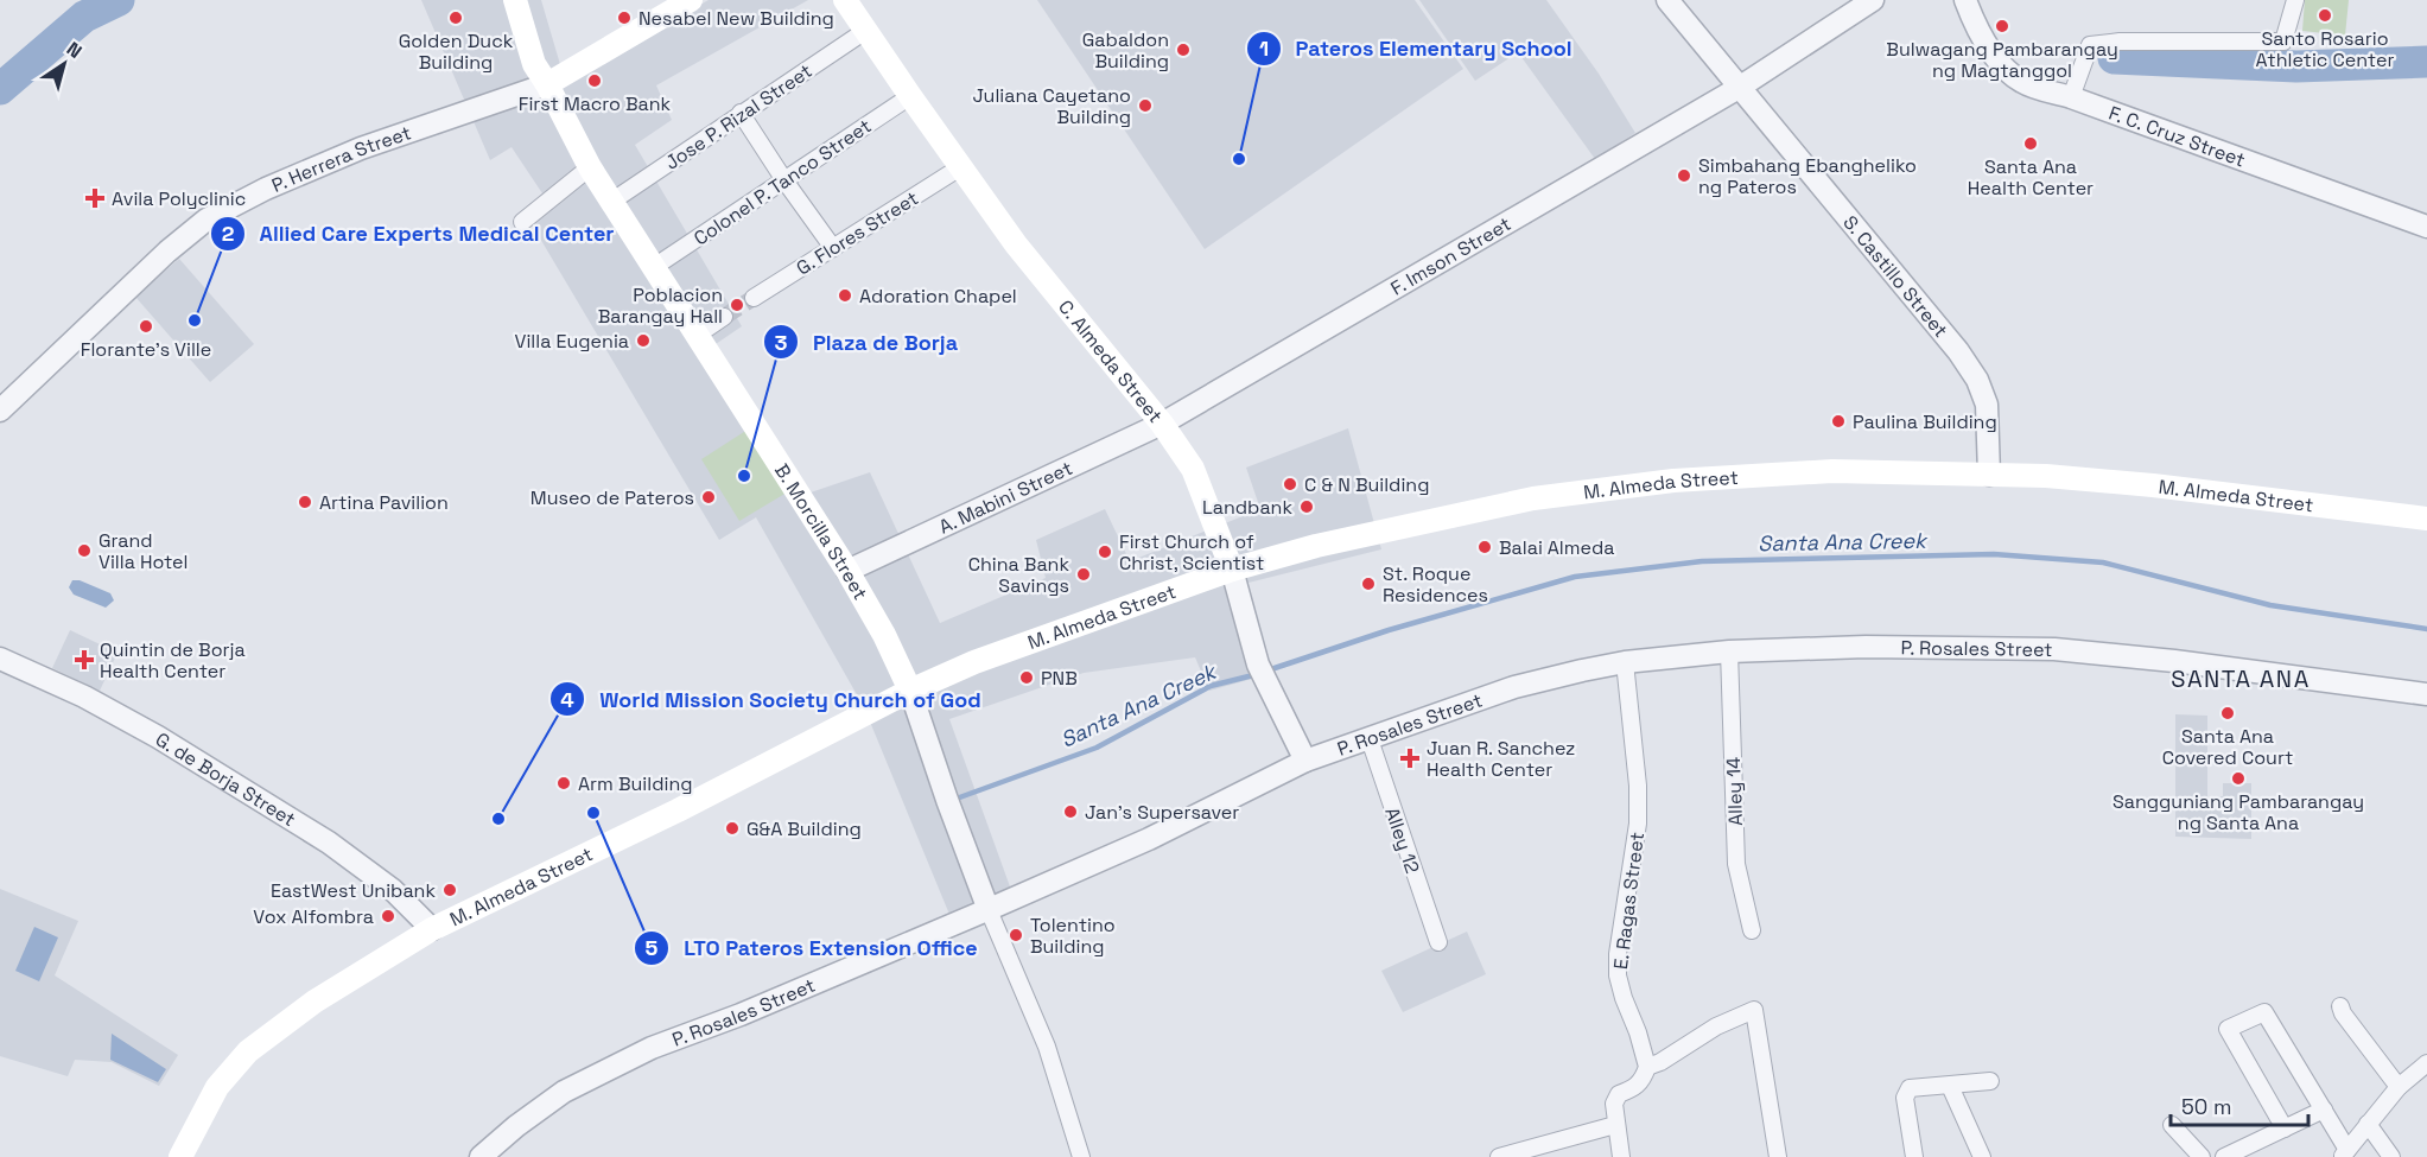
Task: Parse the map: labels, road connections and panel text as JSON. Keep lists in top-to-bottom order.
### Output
{
  "streets": {
    "main road": [
      "P. Herrera Street",
      "C. Almeda Street",
      "M. Almeda Street",
      "B. Morcilla Street"
    ],
    "street": [
      "Jose P. Rizal Street",
      "F. C. Cruz Street",
      "Colonel P. Tanco Street",
      "G. Flores Street",
      "F. Imson Street",
      "S. Castillo Street",
      "A. Mabini Street",
      "P. Rosales Street",
      "G. de Borja Street",
      "Alley 14",
      "Alley 12",
      "E. Ragas Street"
    ]
  },
  "crossings": [
    ["Jose P. Rizal Street", "C. Almeda Street"],
    ["Jose P. Rizal Street", "B. Morcilla Street"],
    ["P. Herrera Street", "B. Morcilla Street"],
    ["Colonel P. Tanco Street", "C. Almeda Street"],
    ["Colonel P. Tanco Street", "B. Morcilla Street"],
    ["G. Flores Street", "C. Almeda Street"],
    ["F. Imson Street", "S. Castillo Street"],
    ["F. Imson Street", "C. Almeda Street"],
    ["F. Imson Street", "A. Mabini Street"],
    ["S. Castillo Street", "M. Almeda Street"],
    ["C. Almeda Street", "M. Almeda Street"],
    ["C. Almeda Street", "A. Mabini Street"],
    ["C. Almeda Street", "P. Rosales Street"],
    ["M. Almeda Street", "B. Morcilla Street"],
    ["M. Almeda Street", "G. de Borja Street"],
    ["A. Mabini Street", "B. Morcilla Street"],
    ["P. Rosales Street", "Alley 14"],
    ["P. Rosales Street", "Alley 12"],
    ["P. Rosales Street", "E. Ragas Street"]
  ],
  "districts": ["SANTA ANA"],
  "water": ["Santa Ana Creek"],
  "places": {
    "other": [
      "Santo Rosario Athletic Center",
      "Golden Duck Building",
      "Nesabel New Building",
      "Bulwagang Pambarangay ng Magtanggol",
      "Gabaldon Building",
      "First Macro Bank",
      "Juliana Cayetano Building",
      "Santa Ana Health Center",
      "Pateros Elementary School",
      "Simbahang Ebangheliko ng Pateros",
      "Adoration Chapel",
      "Poblacion Barangay Hall",
      "Allied Care Experts Medical Center",
      "Florante's Ville",
      "Villa Eugenia",
      "Paulina Building",
      "Plaza de Borja",
      "C & N Building",
      "Museo de Pateros",
      "Artina Pavilion",
      "Landbank",
      "Balai Almeda",
      "Grand Villa Hotel",
      "First Church of Christ, Scientist",
      "China Bank Savings",
      "St. Roque Residences",
      "PNB",
      "Santa Ana Covered Court",
      "Sangguniang Pambarangay ng Santa Ana",
      "Arm Building",
      "Jan's Supersaver",
      "LTO Pateros Extension Office",
      "World Mission Society Church of God",
      "G&A Building",
      "EastWest Unibank",
      "Vox Alfombra",
      "Tolentino Building"
    ],
    "health": ["Avila Polyclinic", "Quintin de Borja Health Center", "Juan R. Sanchez Health Center"]
  },
  "scale_bar": "50 m",
  "north": "top right"
}
